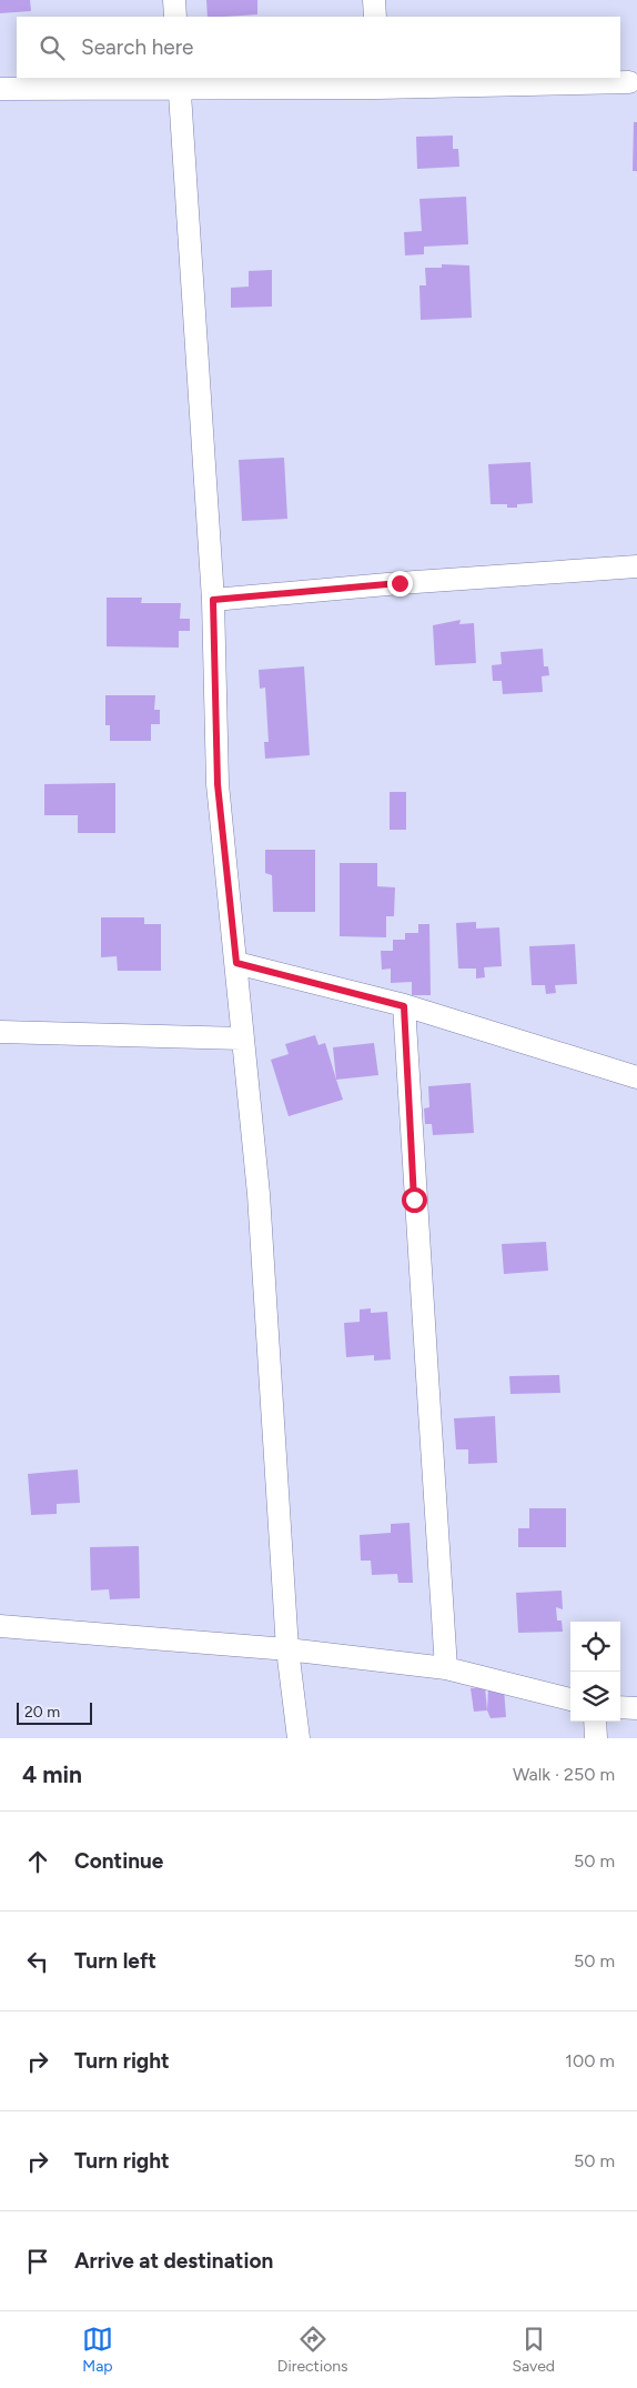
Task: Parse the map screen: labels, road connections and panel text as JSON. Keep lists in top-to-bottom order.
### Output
{
  "scale_bar": "20 m",
  "page": {
    "search": "Search here",
    "scale": "20 m",
    "heading": ["4 min", "Walk · 250 m"],
    "list": [
      ["Continue", "50 m"],
      ["Turn left", "50 m"],
      ["Turn right", "100 m"],
      ["Turn right", "50 m"],
      "Arrive at destination"
    ],
    "nav": ["Map", "Directions", "Saved"]
  }
}
